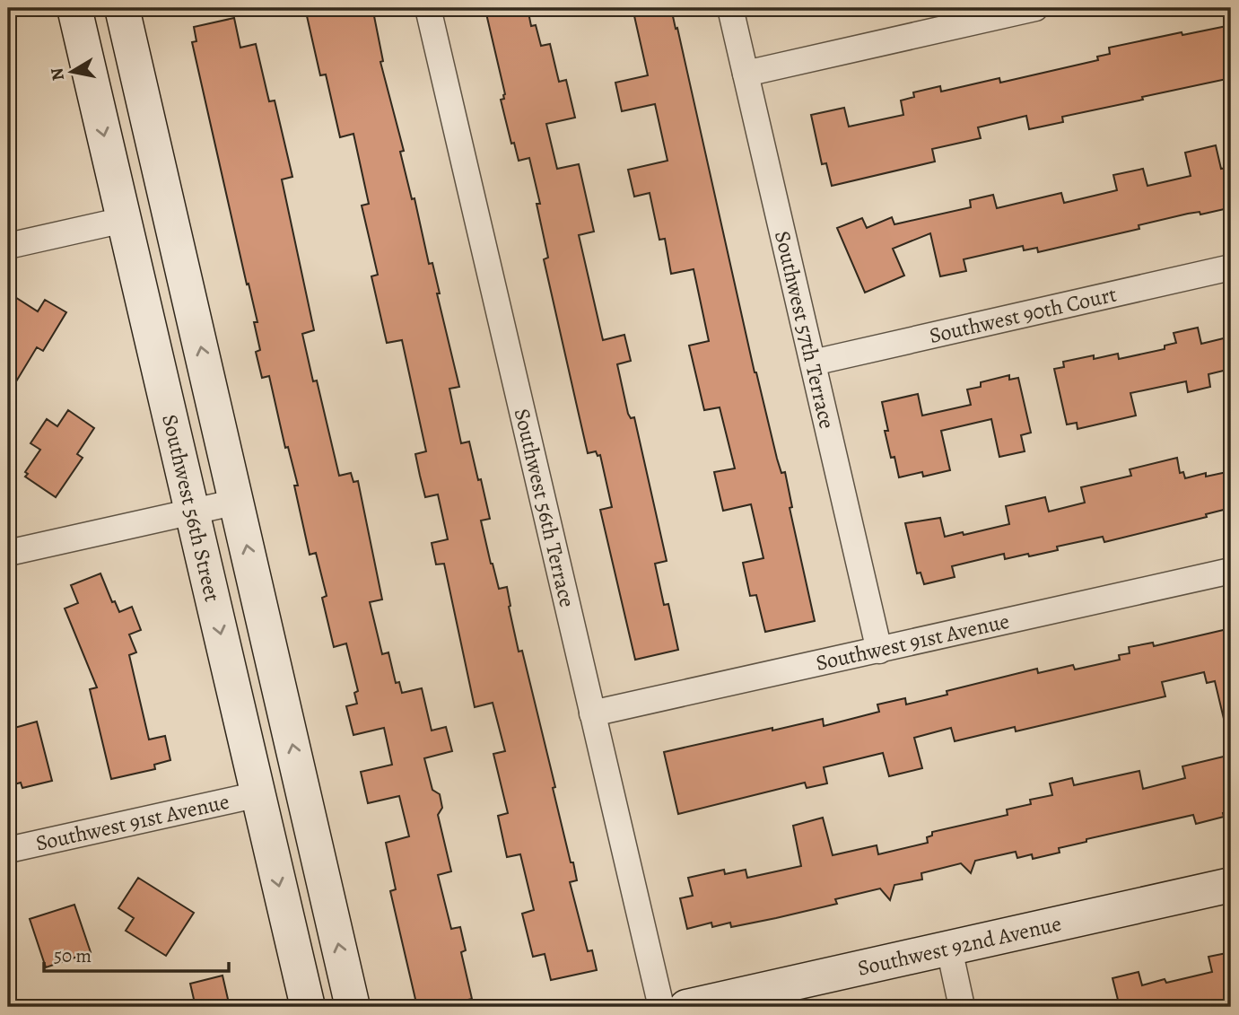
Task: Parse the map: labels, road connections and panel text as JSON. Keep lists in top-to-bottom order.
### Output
{
  "streets": {
    "main road": ["Southwest 56th Street", "Southwest 92nd Avenue"],
    "street": [
      "Southwest 90th Court",
      "Southwest 57th Terrace",
      "Southwest 56th Terrace",
      "Southwest 91st Avenue"
    ]
  },
  "crossings": [
    ["Southwest 90th Court", "Southwest 57th Terrace"],
    ["Southwest 57th Terrace", "Southwest 91st Avenue"],
    ["Southwest 56th Street", "Southwest 91st Avenue"],
    ["Southwest 56th Terrace", "Southwest 91st Avenue"]
  ],
  "scale_bar": "50 m",
  "north": "left"
}
